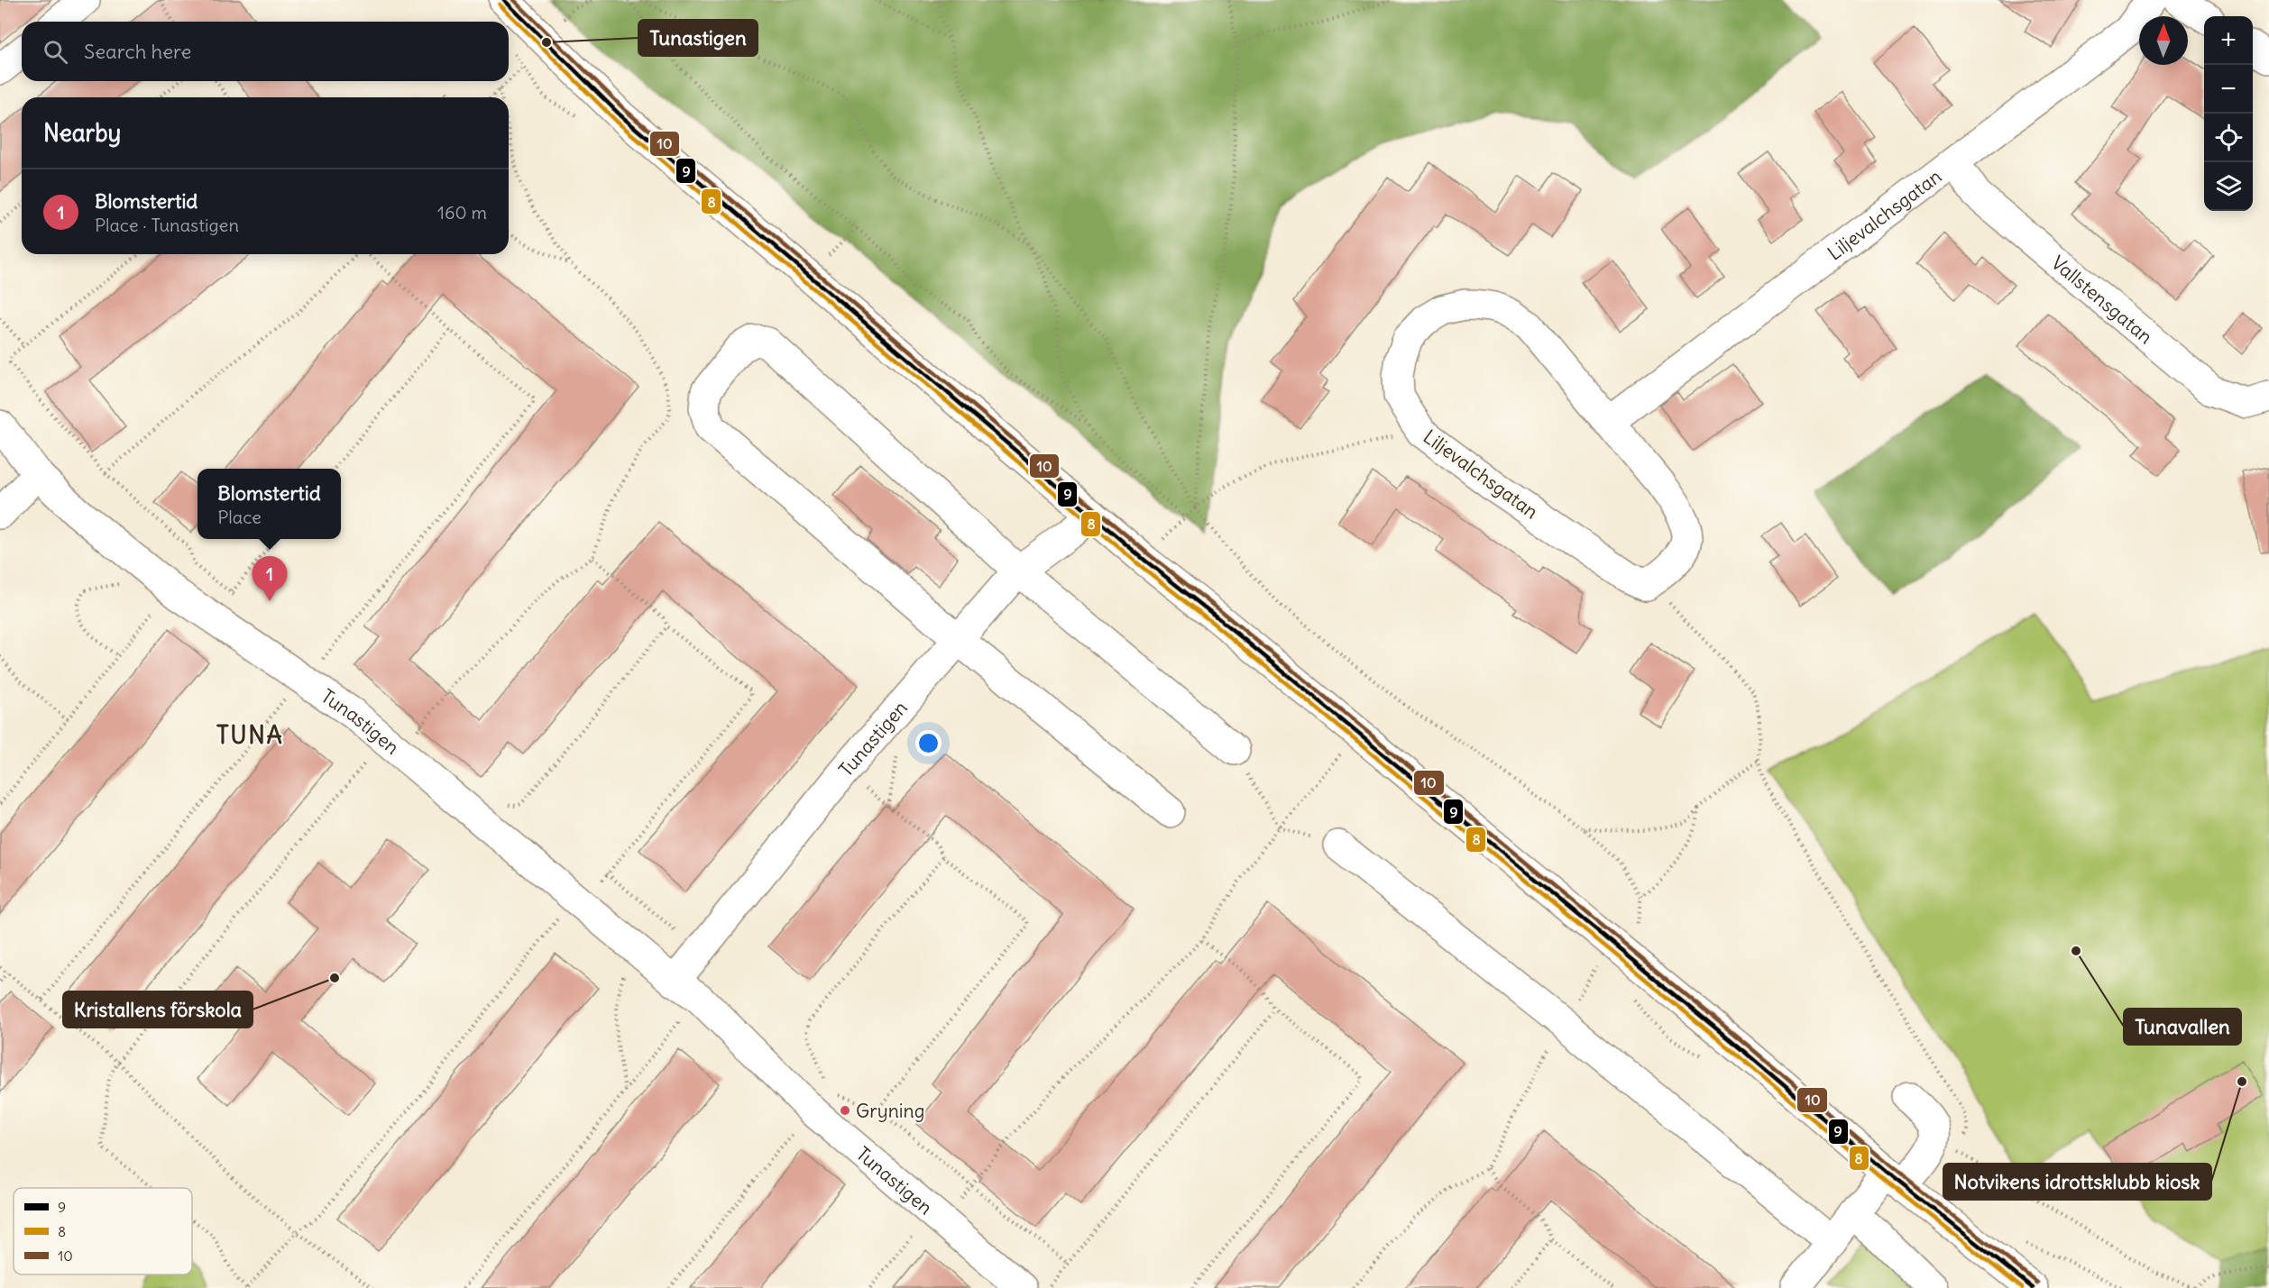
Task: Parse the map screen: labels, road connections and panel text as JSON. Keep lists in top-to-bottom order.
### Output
{
  "streets": {
    "street": ["Liljevalchsgatan", "Vallstensgatan", "Tunastigen"]
  },
  "crossings": [
    ["Liljevalchsgatan", "Vallstensgatan"]
  ],
  "districts": ["TUNA"],
  "places": [
    "Tunastigen",
    "Tunavallen",
    "Kristallens förskola",
    "Notvikens idrottsklubb kiosk",
    "Gryning"
  ],
  "lines": ["transit line 9", "transit line 10", "transit line 8"],
  "legend": ["9", "8", "10"],
  "north": "top",
  "page": {
    "map_buttons": ["+", "−"],
    "search": "Search here",
    "heading": "Nearby",
    "list": [
      {
        "mark": "1",
        "name": "Blomstertid",
        "note": "Place · Tunastigen",
        "value": "160 m"
      }
    ],
    "popup": ["Blomstertid", "Place"],
    "pins": "1"
  }
}
